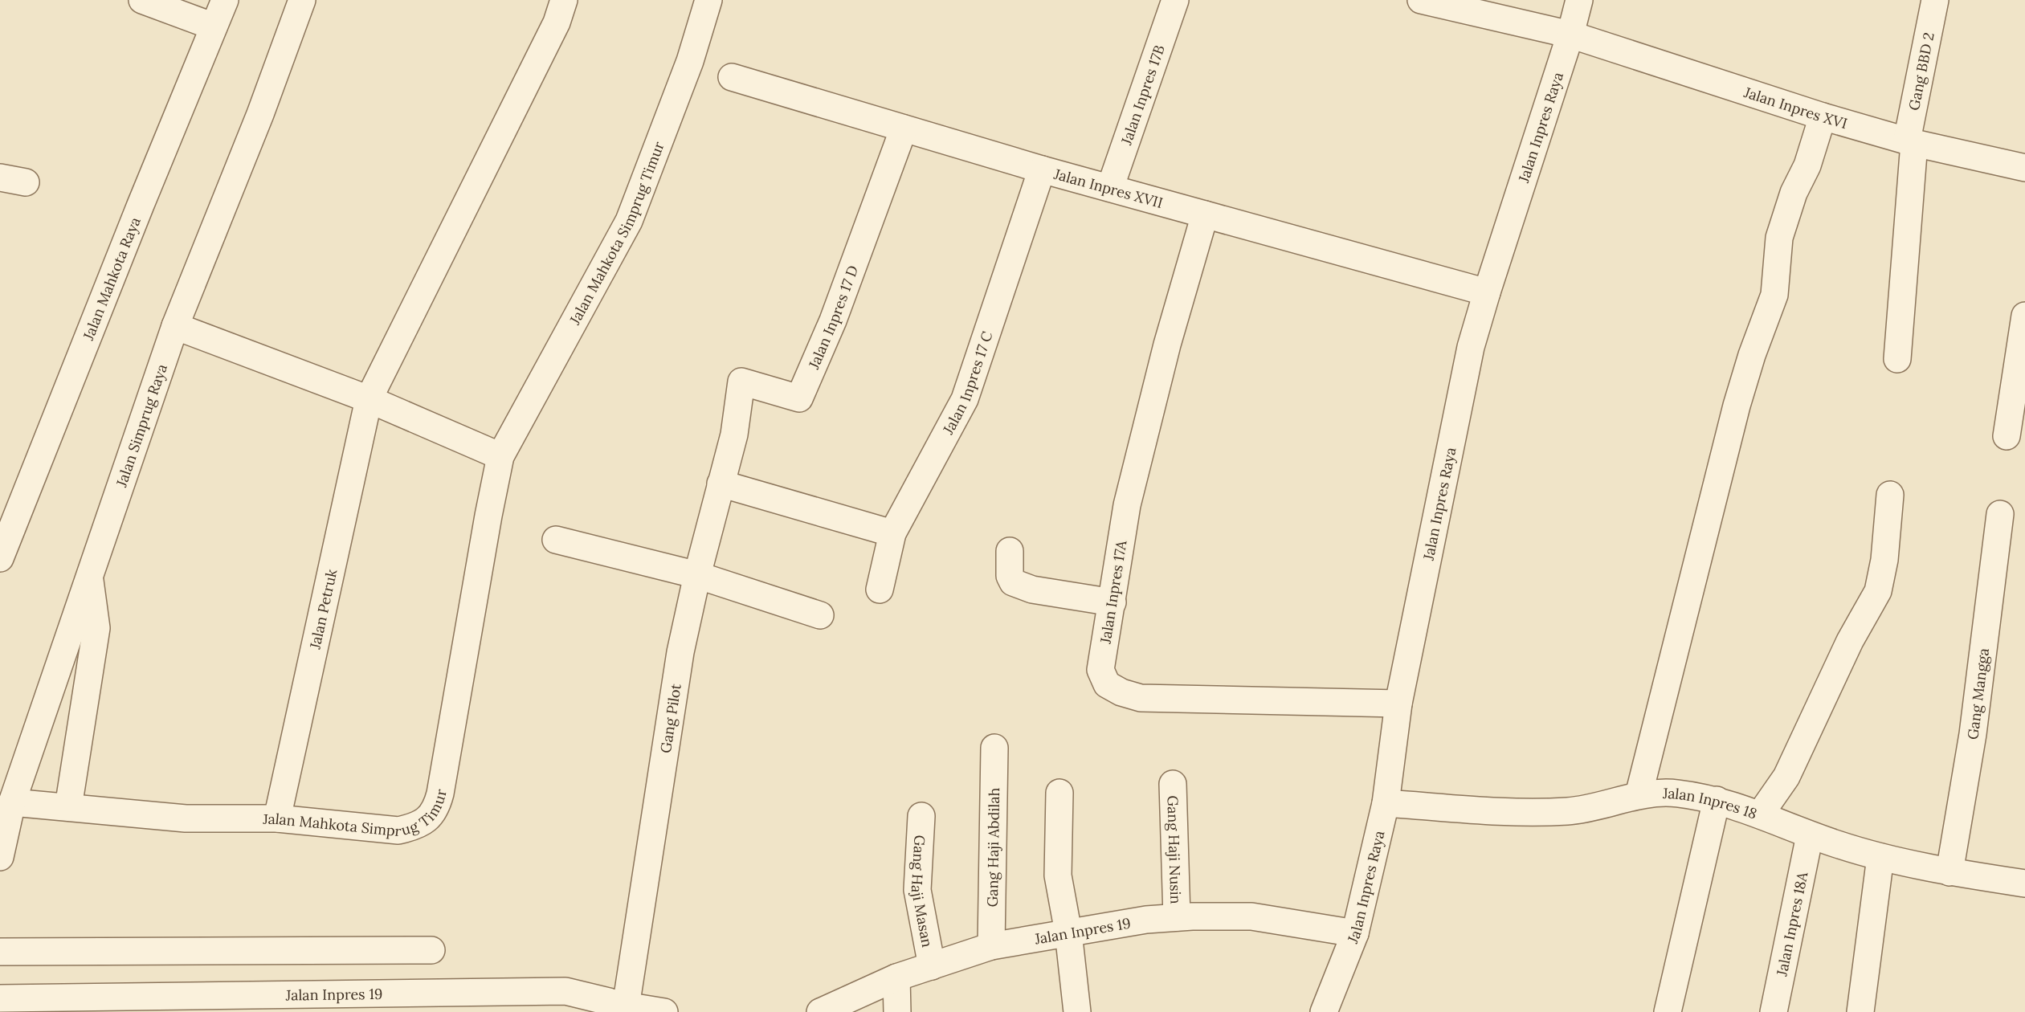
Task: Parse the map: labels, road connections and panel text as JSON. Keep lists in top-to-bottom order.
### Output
{
  "streets": {
    "street": [
      "Gang BBD 2",
      "Jalan Inpres 17B",
      "Jalan Inpres XVI",
      "Jalan Inpres Raya",
      "Jalan Inpres XVII",
      "Jalan Mahkota Simprug Timur",
      "Jalan Mahkota Raya",
      "Jalan Inpres 17 D",
      "Jalan Inpres 17 C",
      "Jalan Simprug Raya",
      "Jalan Inpres 17A",
      "Jalan Petruk",
      "Gang Mangga",
      "Gang Pilot",
      "Jalan Inpres 18",
      "Gang Haji Abdilah",
      "Gang Haji Nusin",
      "Gang Haji Masan",
      "Jalan Inpres 18A",
      "Jalan Inpres 19"
    ]
  },
  "crossings": [
    ["Gang BBD 2", "Jalan Inpres XVI"],
    ["Jalan Inpres 17B", "Jalan Inpres XVII"],
    ["Jalan Inpres XVI", "Jalan Inpres Raya"],
    ["Jalan Inpres Raya", "Jalan Inpres XVII"],
    ["Jalan Inpres Raya", "Jalan Inpres 17A"],
    ["Jalan Inpres Raya", "Jalan Inpres 18"],
    ["Jalan Inpres Raya", "Jalan Inpres 19"],
    ["Jalan Inpres XVII", "Jalan Inpres 17 D"],
    ["Jalan Inpres XVII", "Jalan Inpres 17 C"],
    ["Jalan Inpres XVII", "Jalan Inpres 17A"],
    ["Jalan Mahkota Simprug Timur", "Jalan Simprug Raya"],
    ["Jalan Mahkota Simprug Timur", "Jalan Petruk"],
    ["Jalan Inpres 17 D", "Gang Pilot"],
    ["Gang Mangga", "Jalan Inpres 18"],
    ["Gang Pilot", "Jalan Inpres 19"],
    ["Jalan Inpres 18", "Jalan Inpres 18A"],
    ["Gang Haji Abdilah", "Jalan Inpres 19"],
    ["Gang Haji Nusin", "Jalan Inpres 19"],
    ["Gang Haji Masan", "Jalan Inpres 19"]
  ]
}
